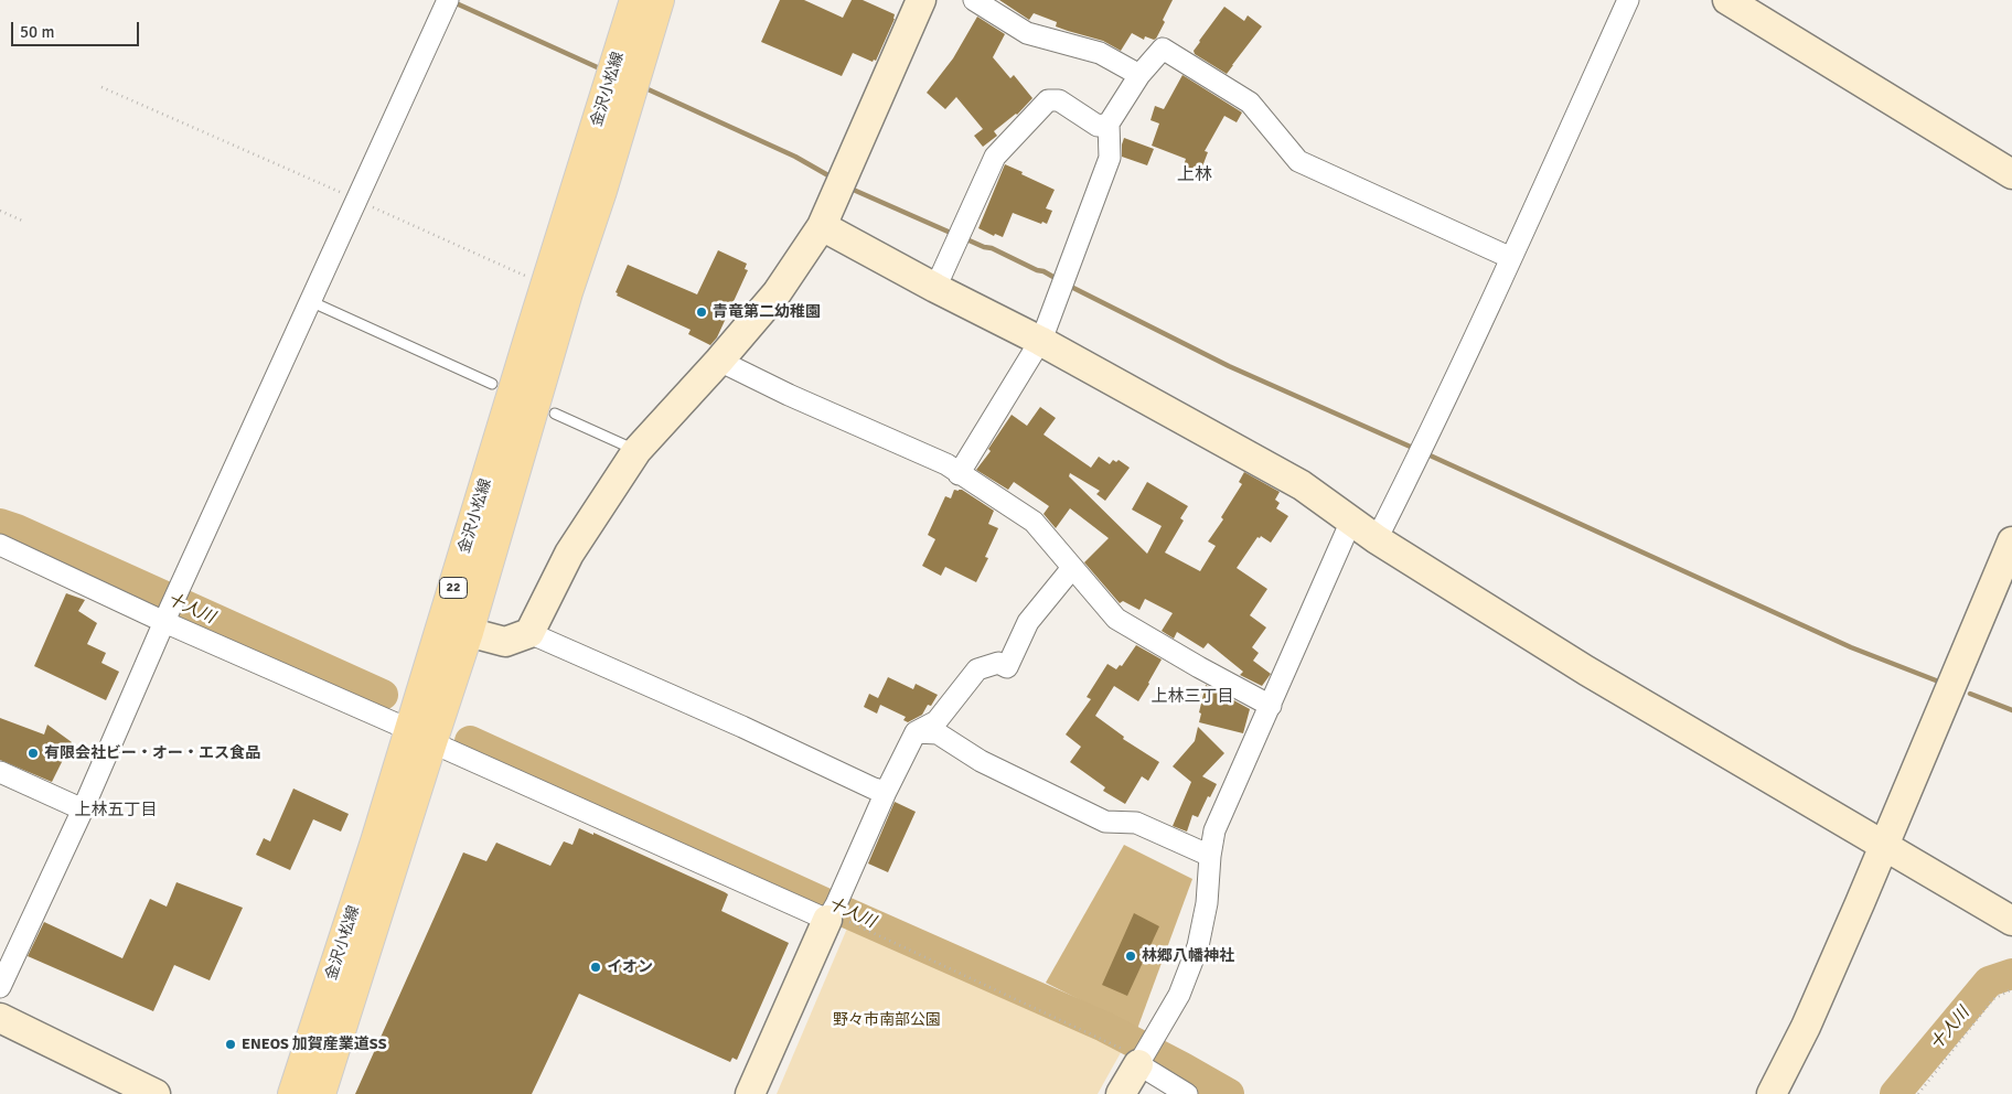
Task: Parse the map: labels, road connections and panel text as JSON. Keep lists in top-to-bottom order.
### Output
{
  "streets": {
    "main road": ["金沢小松線", "22"]
  },
  "districts": ["上林", "上林三丁目", "上林五丁目"],
  "water": ["十人川"],
  "parks": ["野々市南部公園"],
  "places": [
    "青竜第二幼稚園",
    "有限会社ビー・オー・エス食品",
    "林郷八幡神社",
    "イオン",
    "ENEOS 加賀産業道SS"
  ],
  "scale_bar": "50 m"
}
